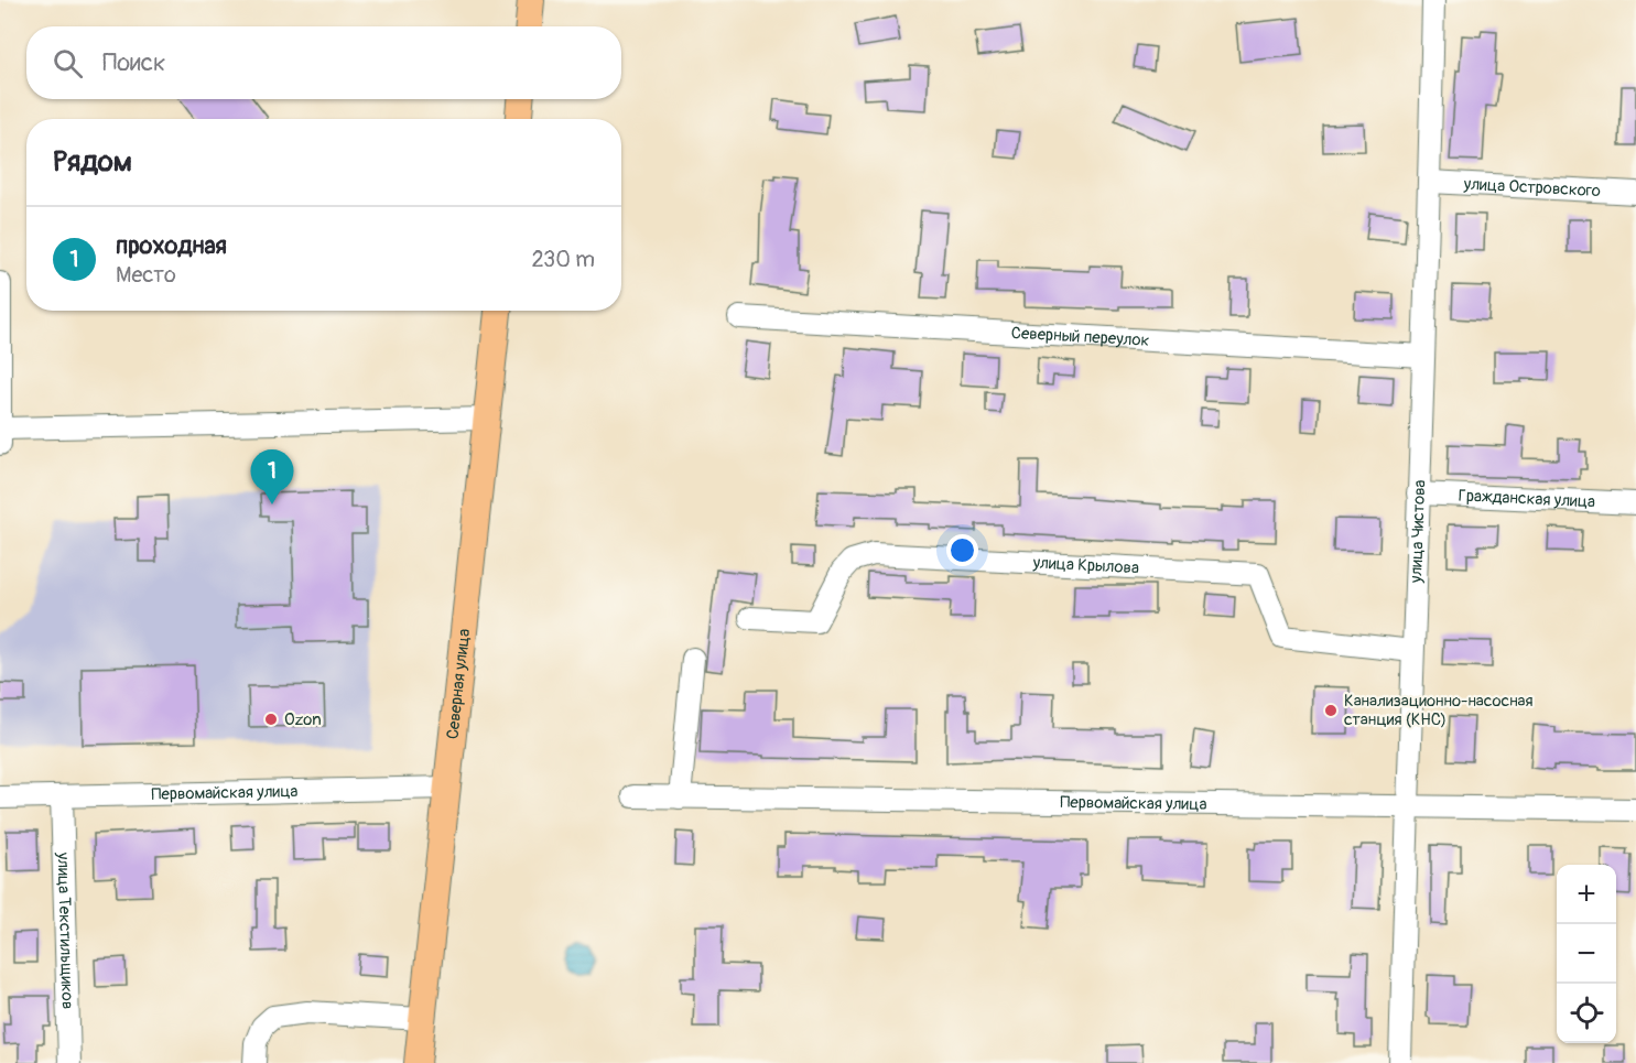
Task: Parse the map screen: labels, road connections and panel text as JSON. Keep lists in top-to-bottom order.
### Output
{
  "streets": {
    "main road": ["Северная улица"],
    "street": [
      "улица Островского",
      "Северный переулок",
      "Гражданская улица",
      "улица Чистова",
      "улица Крылова",
      "Первомайская улица",
      "улица Текстильщиков"
    ]
  },
  "crossings": [
    ["улица Островского", "улица Чистова"],
    ["Северный переулок", "улица Чистова"],
    ["Гражданская улица", "улица Чистова"],
    ["улица Чистова", "улица Крылова"],
    ["улица Чистова", "Первомайская улица"],
    ["Северная улица", "Первомайская улица"],
    ["Первомайская улица", "улица Текстильщиков"]
  ],
  "places": ["Канализационно-насосная станция (КНС)", "Ozon"],
  "page": {
    "search": "Поиск",
    "heading": "Рядом",
    "list": [
      {
        "mark": "1",
        "name": "проходная",
        "note": "Место",
        "value": "230 m"
      }
    ],
    "pins": "1",
    "map_buttons": ["+", "−"]
  }
}
